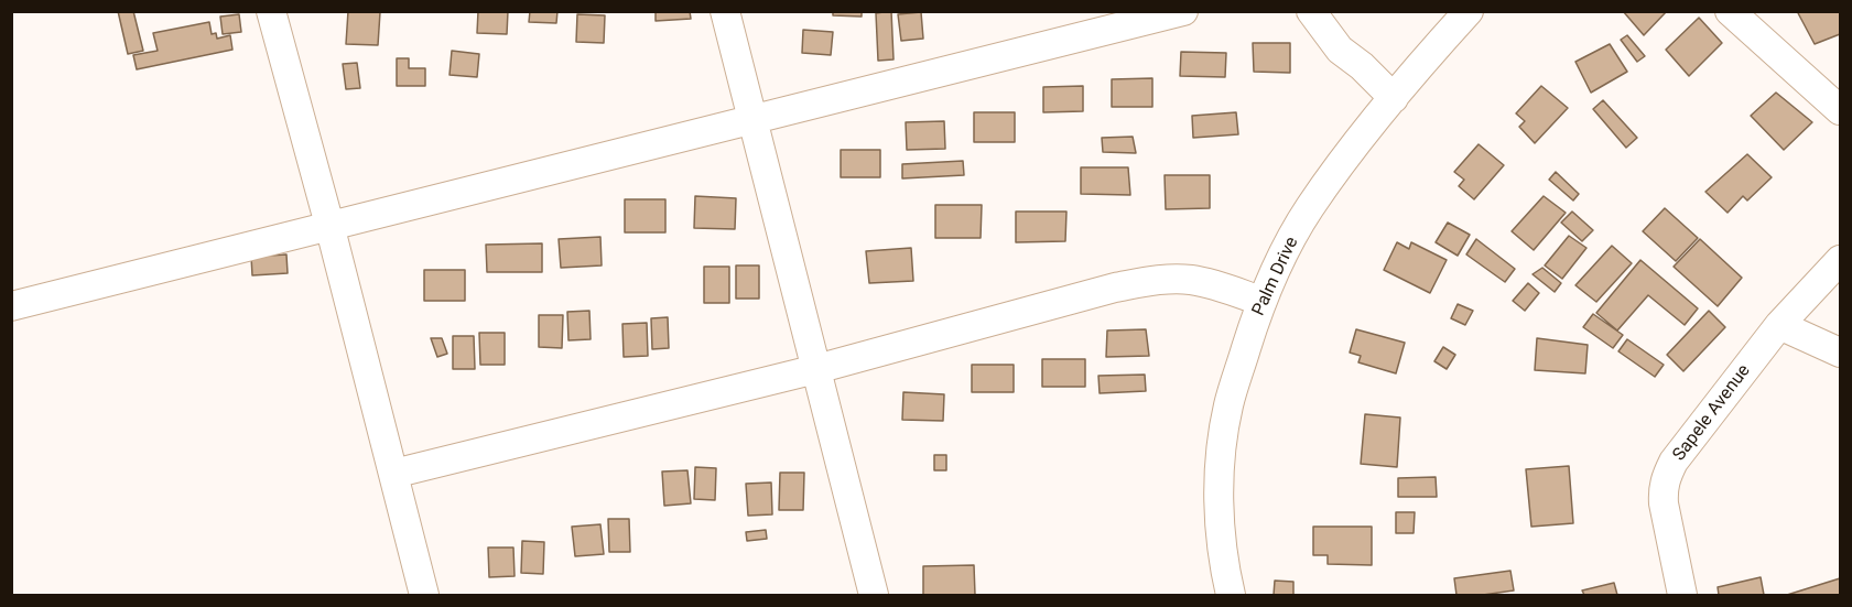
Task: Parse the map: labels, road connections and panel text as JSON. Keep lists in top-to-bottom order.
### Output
{
  "streets": {
    "street": ["Palm Drive", "Sapele Avenue"]
  }
}
